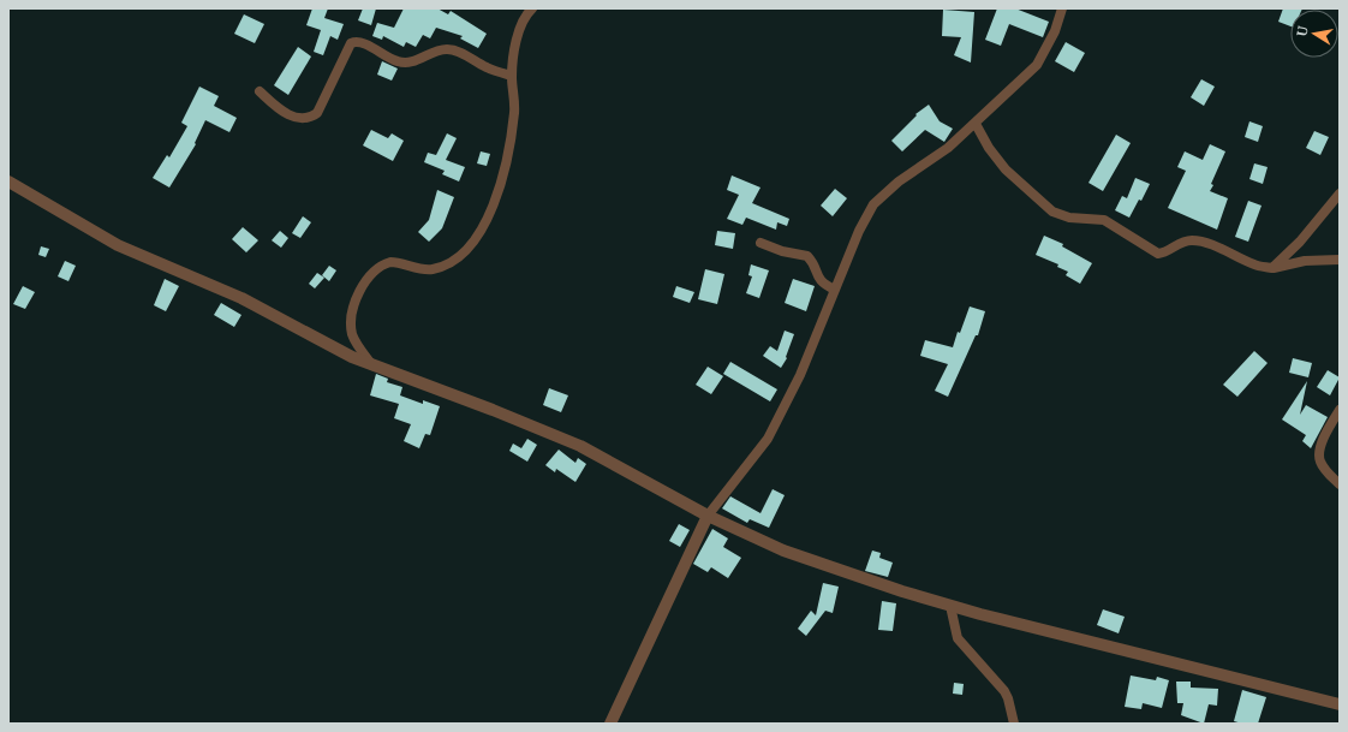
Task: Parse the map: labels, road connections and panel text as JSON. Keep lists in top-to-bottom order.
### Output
{
  "north": "left"
}
